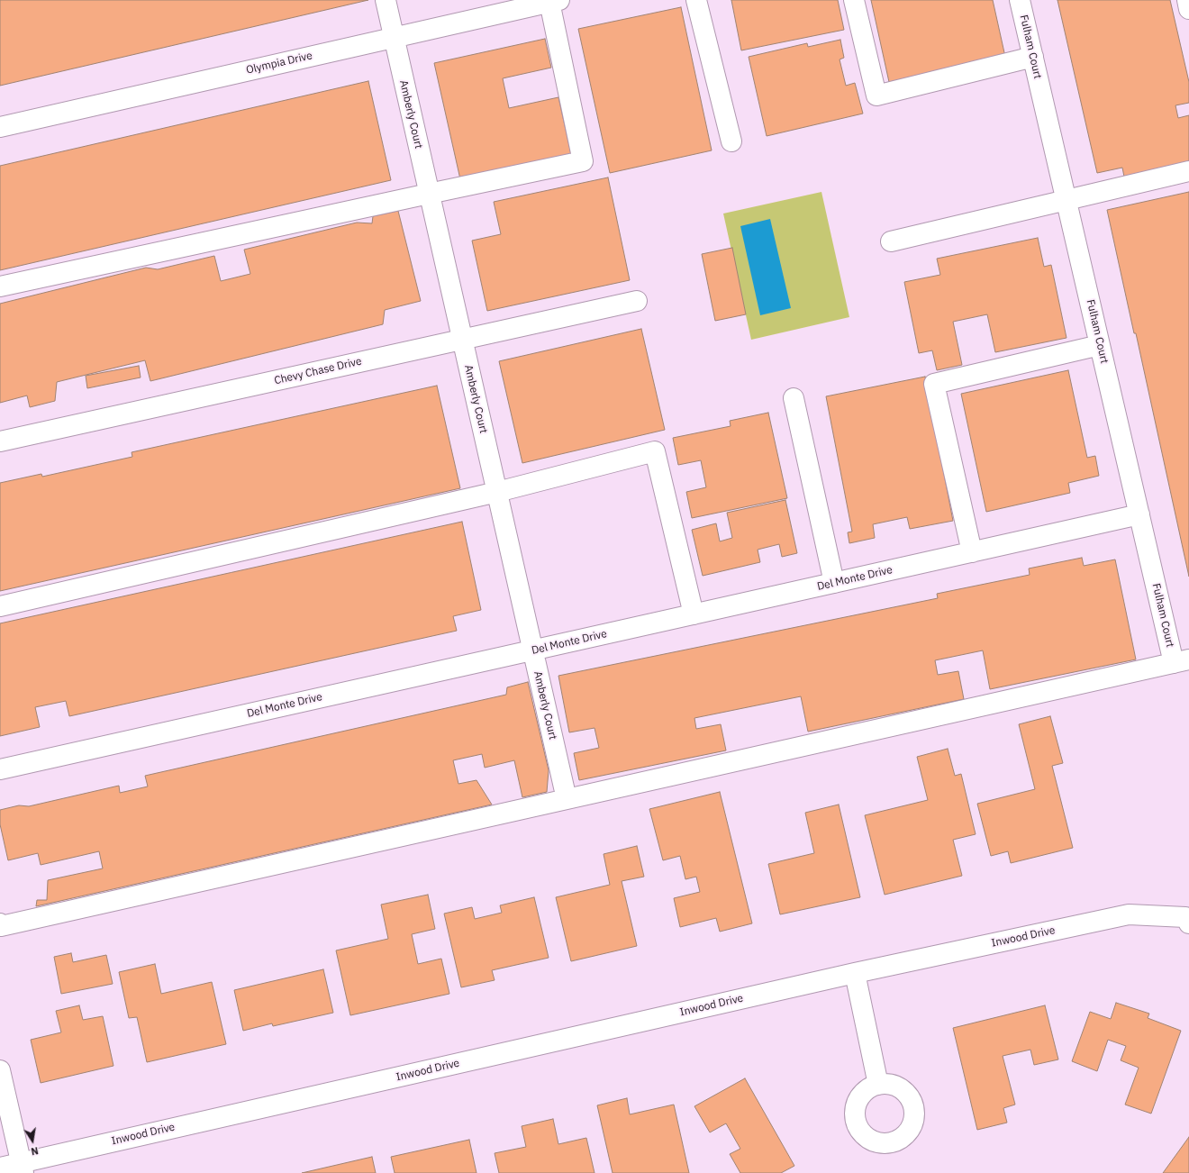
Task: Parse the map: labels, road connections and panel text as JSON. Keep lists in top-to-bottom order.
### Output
{
  "streets": {
    "street": [
      "Fulham Court",
      "Olympia Drive",
      "Amberly Court",
      "Chevy Chase Drive",
      "Del Monte Drive",
      "Inwood Drive"
    ]
  },
  "crossings": [
    ["Fulham Court", "Del Monte Drive"],
    ["Olympia Drive", "Amberly Court"],
    ["Amberly Court", "Chevy Chase Drive"],
    ["Amberly Court", "Del Monte Drive"]
  ],
  "north": "bottom"
}
